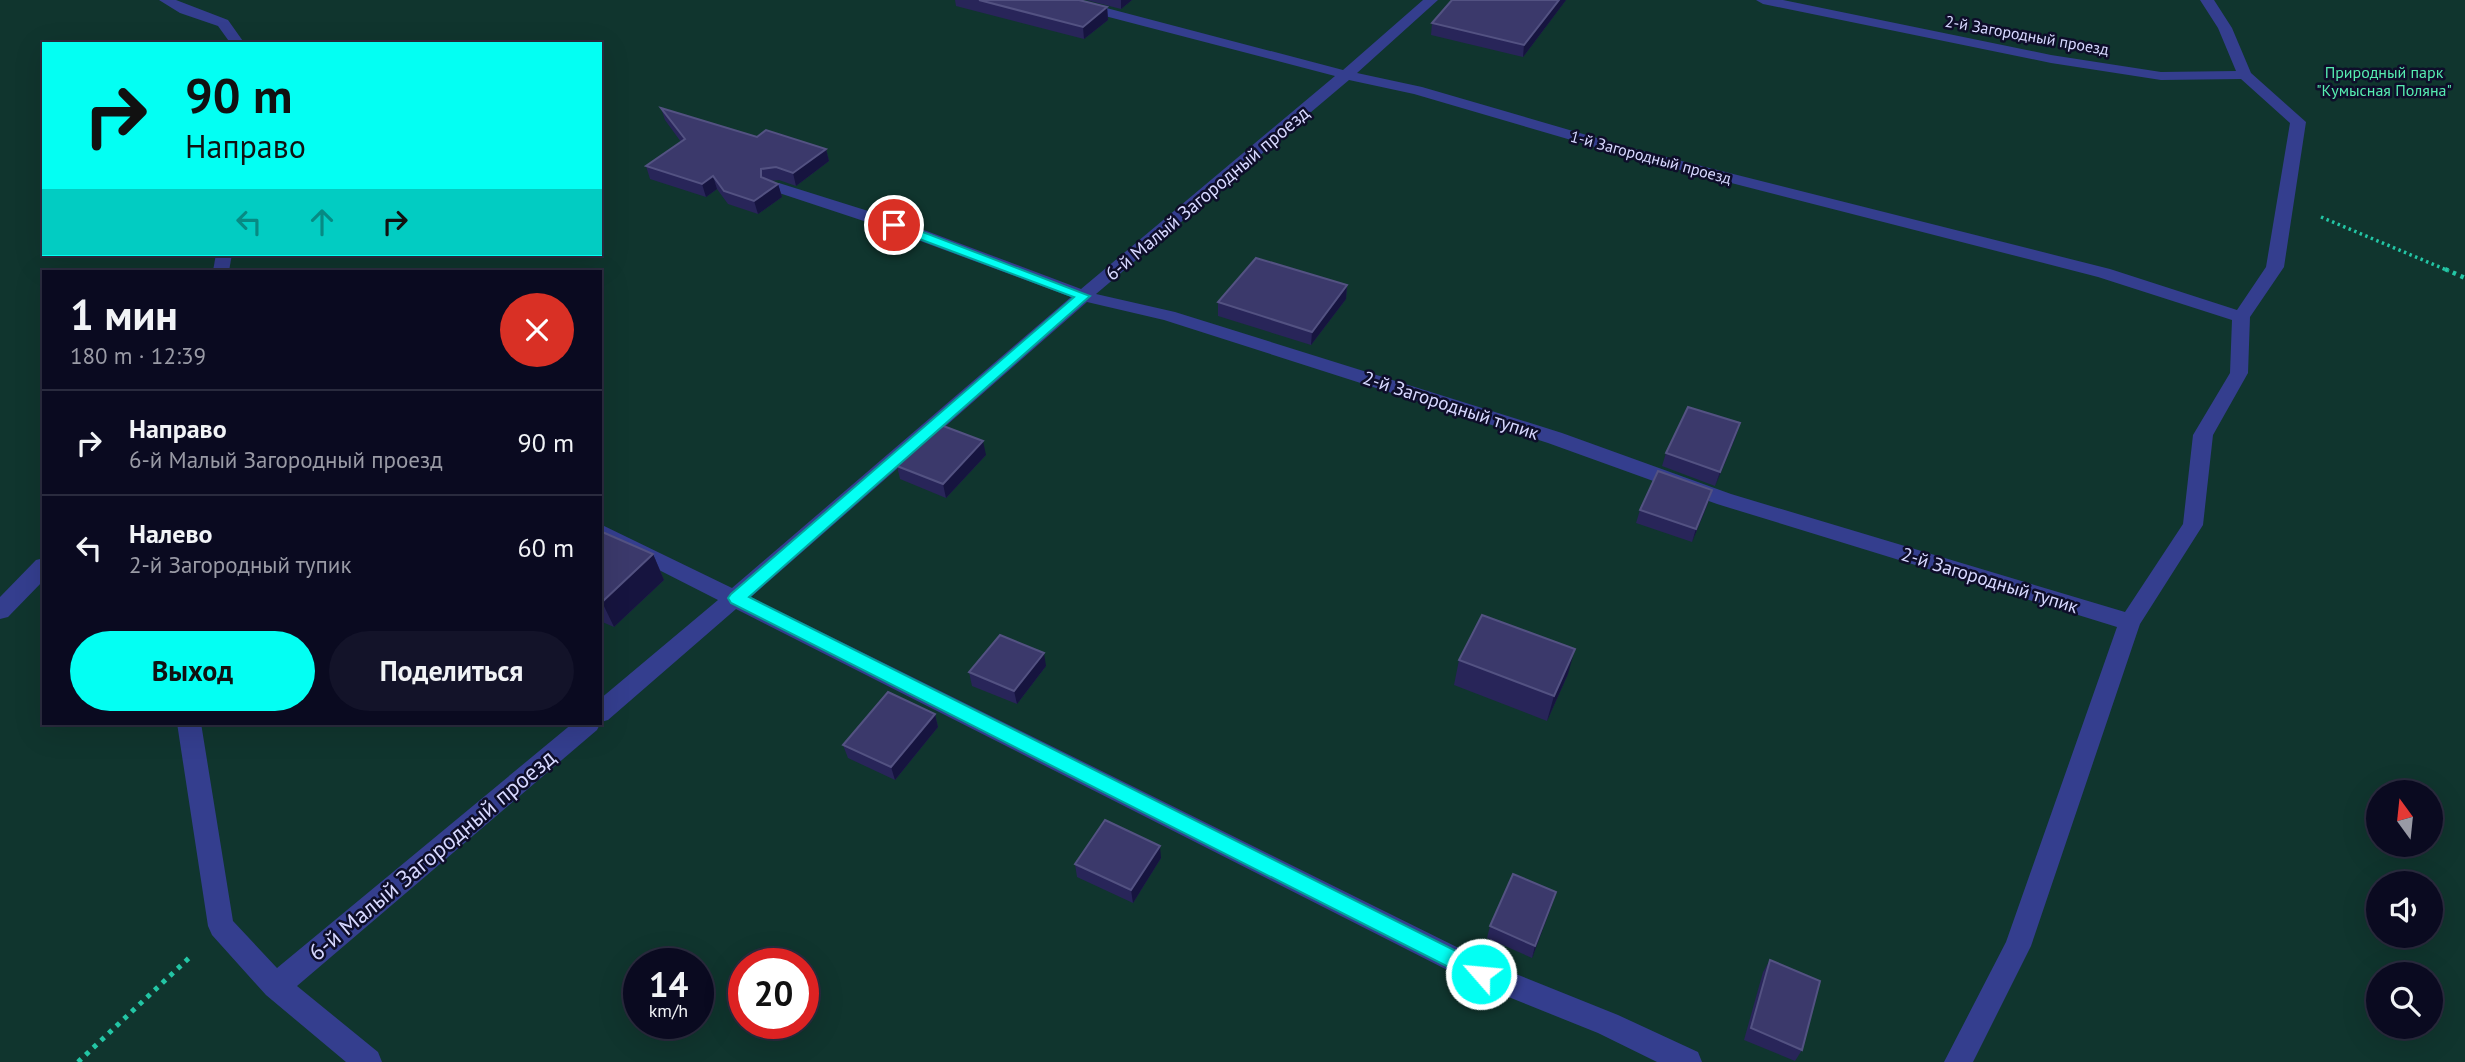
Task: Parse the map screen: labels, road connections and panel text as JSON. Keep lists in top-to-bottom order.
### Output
{
  "streets": {
    "street": [
      "2-й Загородный проезд",
      "1-й Загородный проезд",
      "6-й Малый Загородный проезд",
      "2-й Загородный тупик"
    ]
  },
  "crossings": [
    ["1-й Загородный проезд", "6-й Малый Загородный проезд"],
    ["6-й Малый Загородный проезд", "2-й Загородный тупик"]
  ],
  "parks": ["Природный парк \"Кумысная Поляна\""],
  "north": "top",
  "page": {
    "turn": ["90 m", "Направо"],
    "heading": ["1 мин", "180 m · 12:39"],
    "list": [
      {
        "name": "Направо",
        "note": "6-й Малый Загородный проезд",
        "value": "90 m"
      },
      {
        "name": "Налево",
        "note": "2-й Загородный тупик",
        "value": "60 m"
      }
    ],
    "buttons": ["Выход", "Поделиться"],
    "speed": "14 km/h",
    "limit": "20"
  }
}
